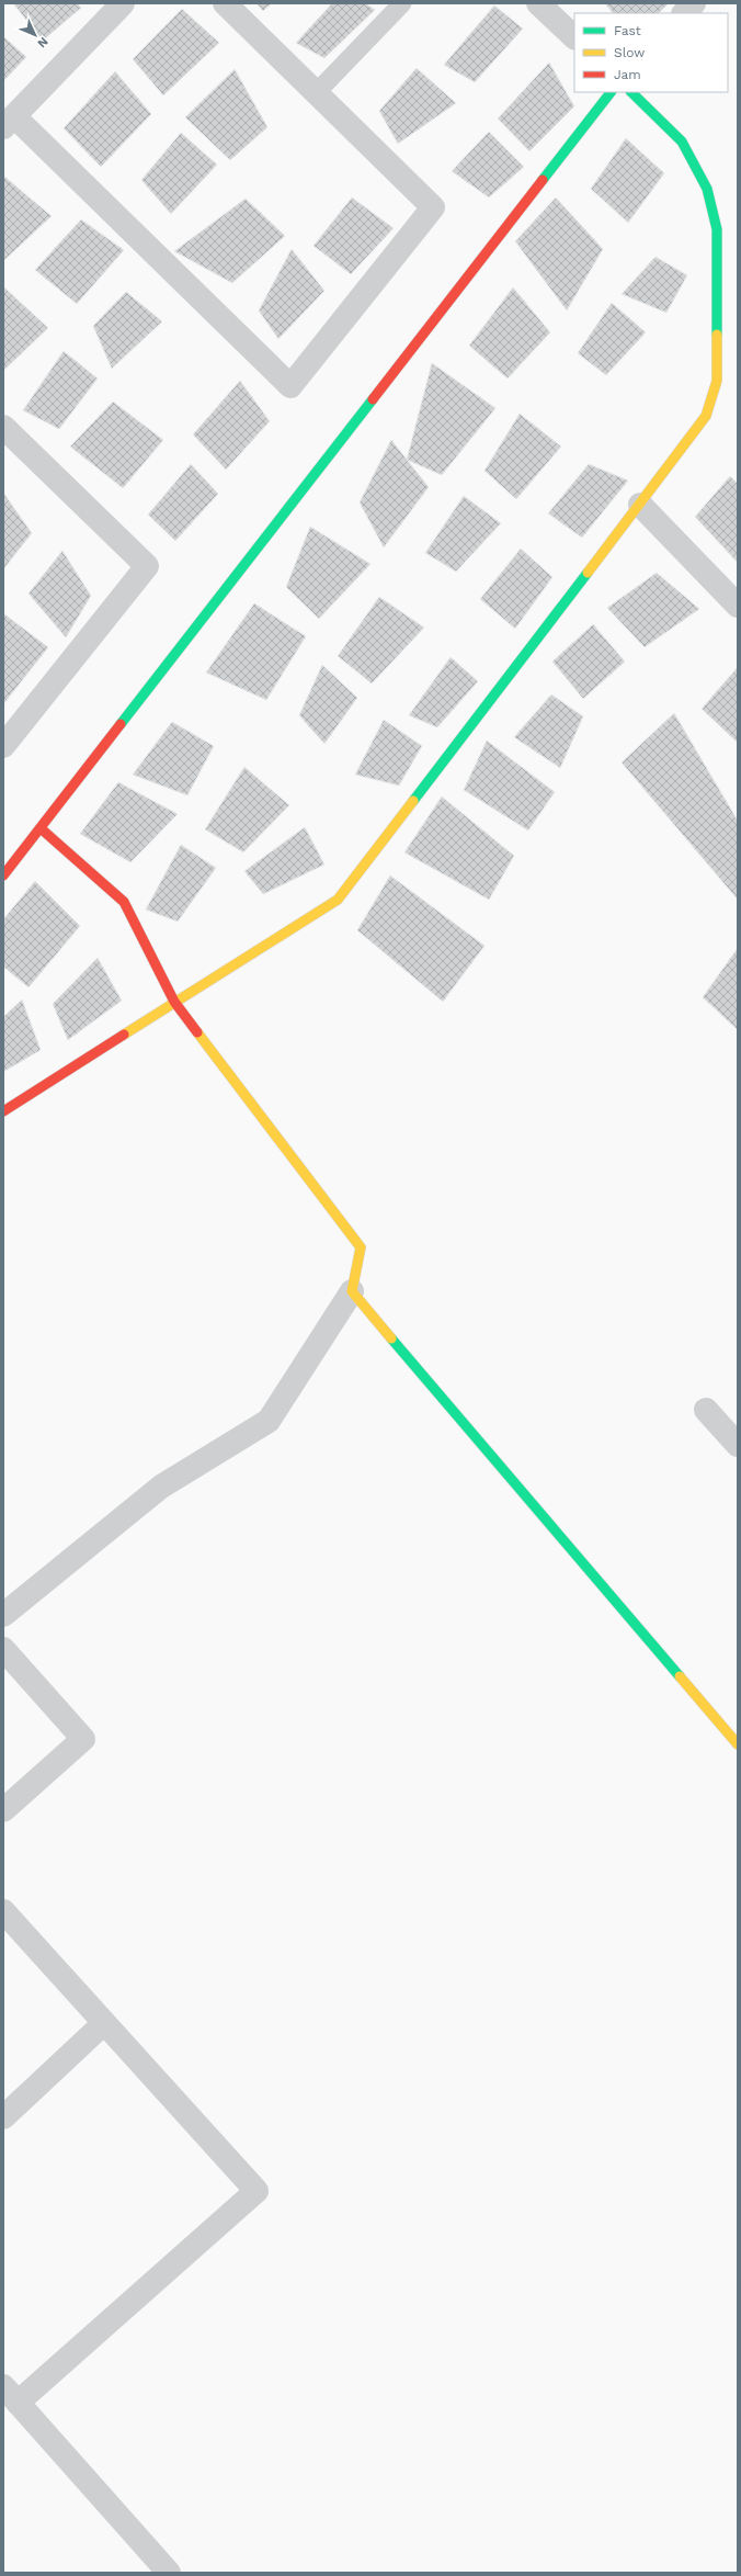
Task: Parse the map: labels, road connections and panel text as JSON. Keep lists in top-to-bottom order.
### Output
{
  "legend": ["Fast", "Slow", "Jam"],
  "north": "bottom right"
}
